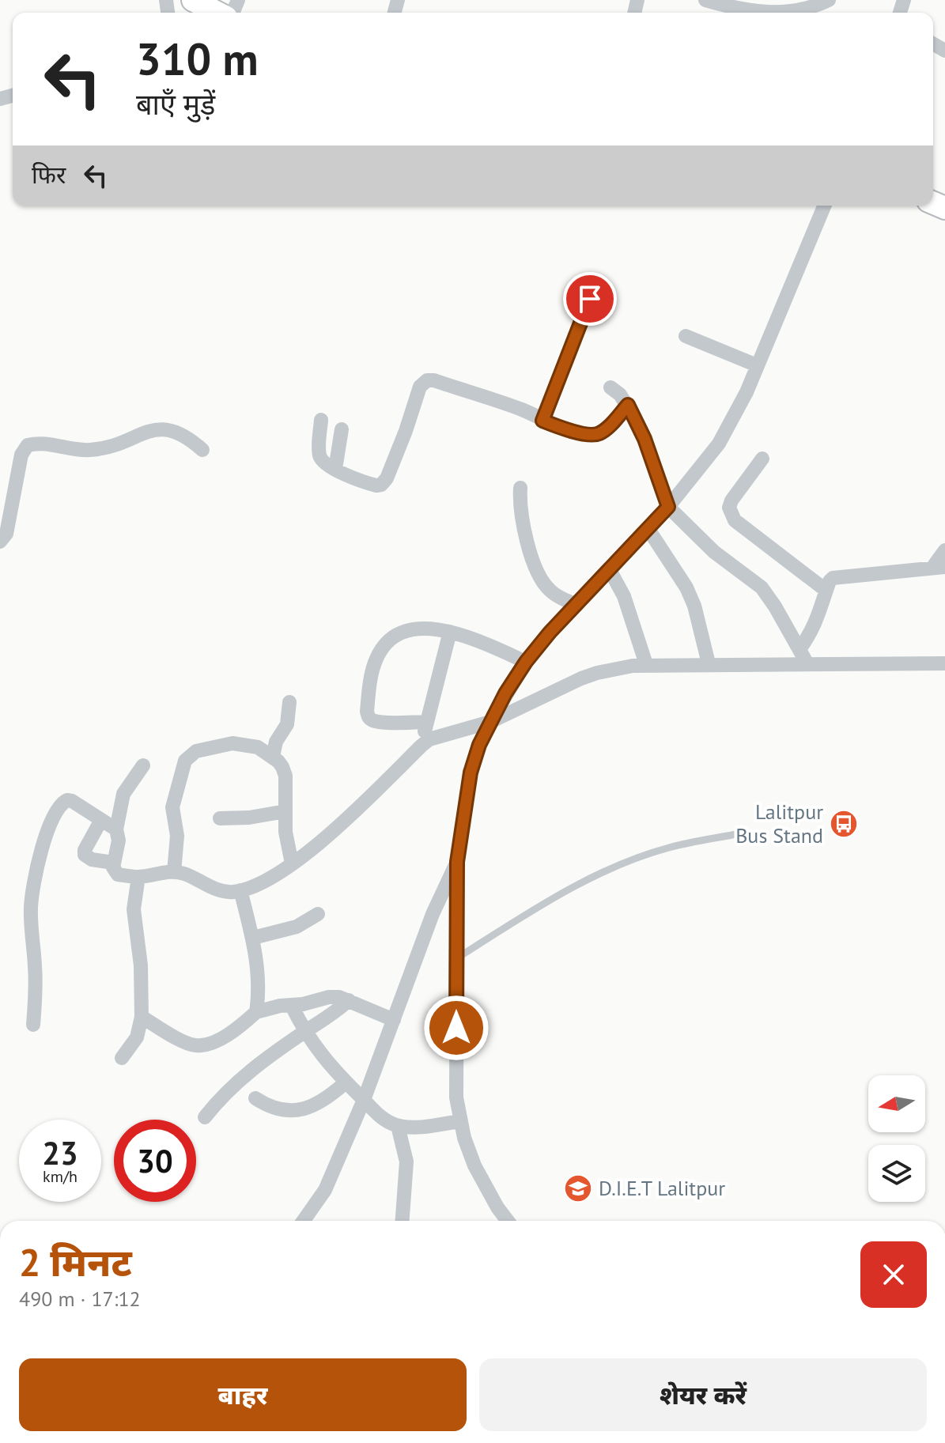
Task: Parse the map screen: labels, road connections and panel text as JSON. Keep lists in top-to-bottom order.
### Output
{
  "places": {
    "bus stop": ["Lalitpur Bus Stand"],
    "school or university": ["D.I.E.T Lalitpur"]
  },
  "north": "left",
  "page": {
    "turn": ["310 m", "बाएँ मुड़ें"],
    "then": "फिर",
    "speed": "23 km/h",
    "limit": "30",
    "heading": ["2 मिनट", "490 m · 17:12"],
    "buttons": ["बाहर", "शेयर करें"]
  }
}
